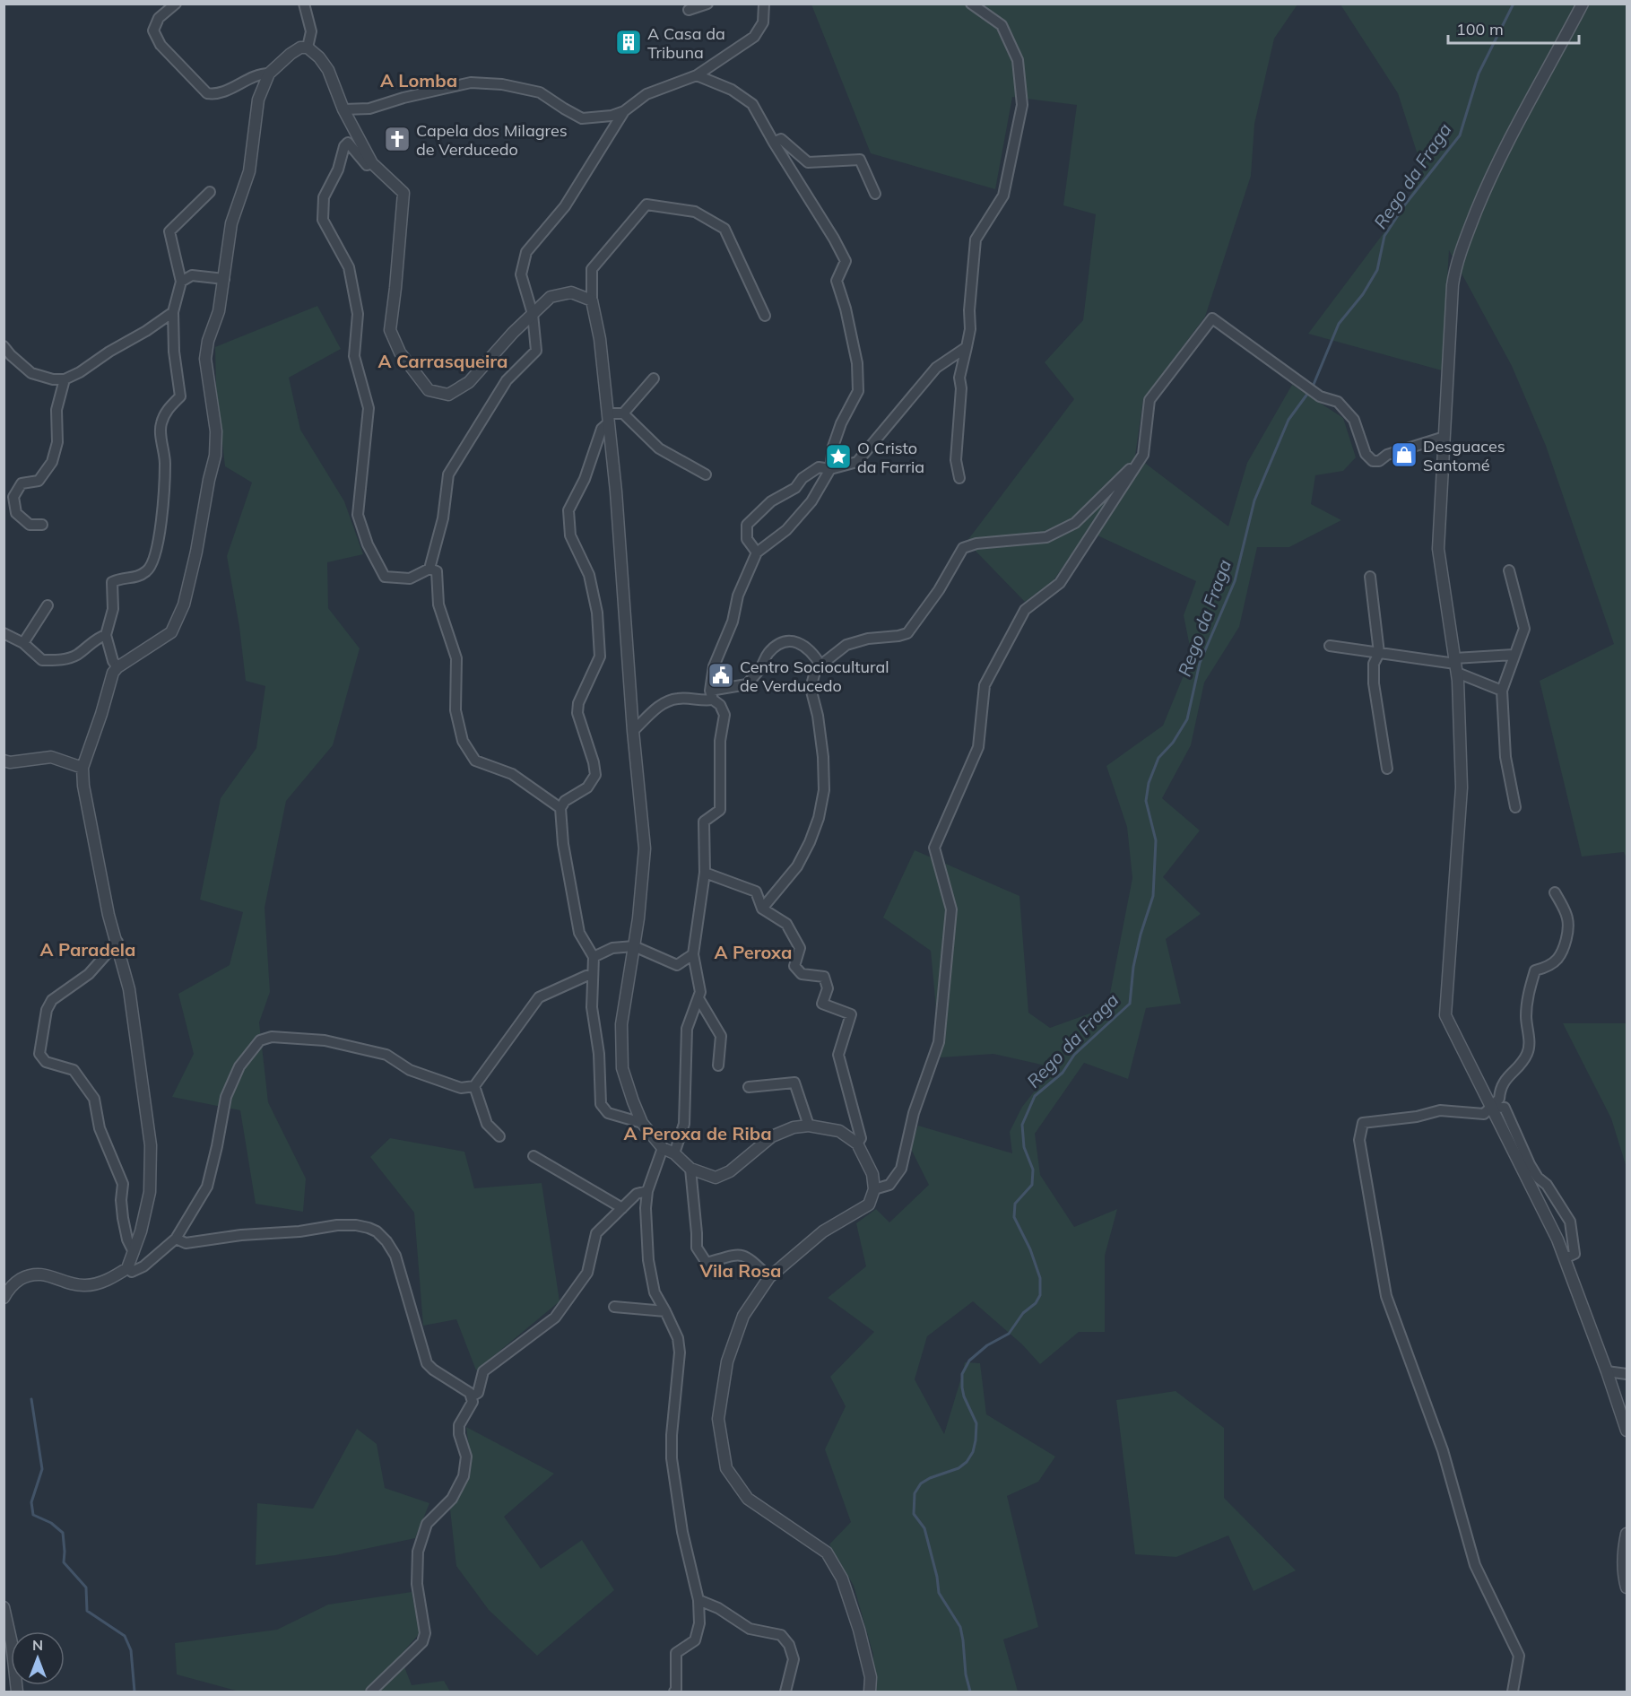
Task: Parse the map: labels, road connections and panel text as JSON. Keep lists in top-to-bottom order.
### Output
{
  "districts": [
    "A Lomba",
    "A Carrasqueira",
    "A Paradela",
    "A Peroxa",
    "A Peroxa de Riba",
    "Vila Rosa"
  ],
  "water": ["Rego da Fraga"],
  "places": {
    "building": ["A Casa da Tribuna"],
    "church": ["Capela dos Milagres de Verducedo"],
    "shop": ["Desguaces Santomé"],
    "place": ["O Cristo da Farria"],
    "public building": ["Centro Sociocultural de Verducedo"]
  },
  "scale_bar": "100 m",
  "north": "top"
}
